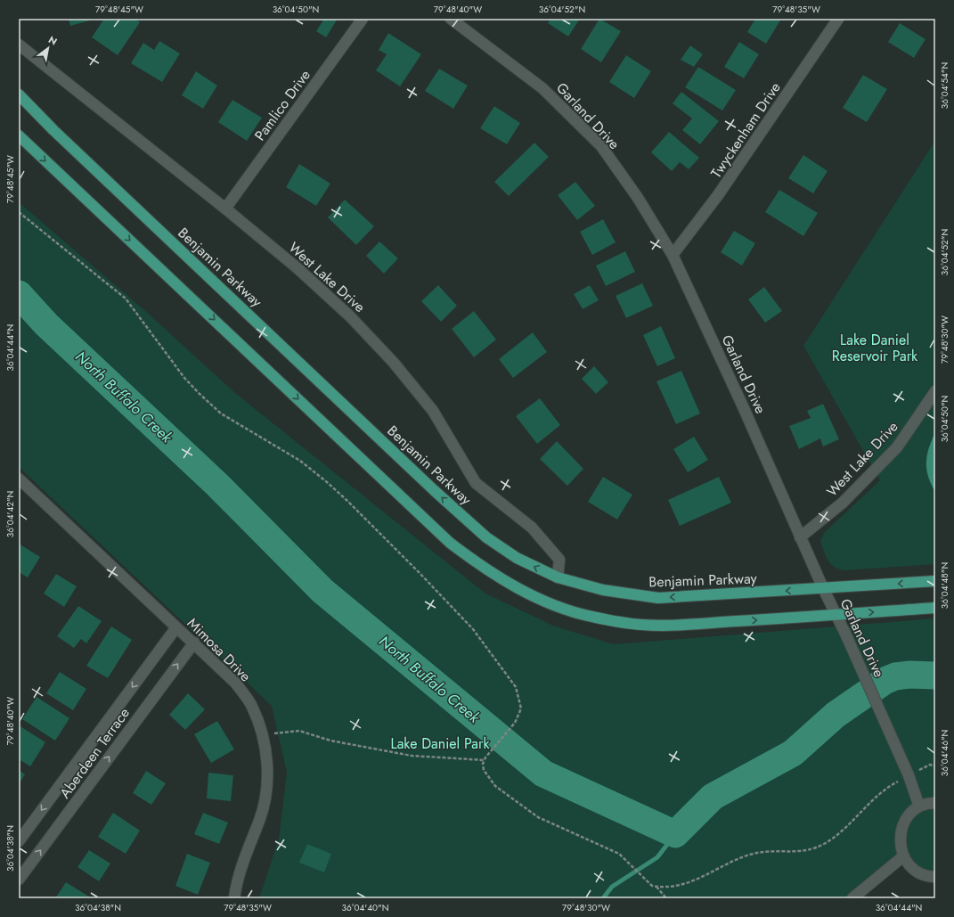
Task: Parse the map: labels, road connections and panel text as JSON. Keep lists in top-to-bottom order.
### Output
{
  "streets": {
    "main road": ["Benjamin Parkway"],
    "street": [
      "Pamlico Drive",
      "Garland Drive",
      "Twyckenham Drive",
      "West Lake Drive",
      "Mimosa Drive",
      "Aberdeen Terrace"
    ]
  },
  "crossings": [
    ["Pamlico Drive", "West Lake Drive"],
    ["Garland Drive", "Twyckenham Drive"],
    ["Garland Drive", "Benjamin Parkway"],
    ["Garland Drive", "West Lake Drive"],
    ["Benjamin Parkway", "West Lake Drive"],
    ["Mimosa Drive", "Aberdeen Terrace"]
  ],
  "water": ["North Buffalo Creek"],
  "parks": ["Lake Daniel Reservoir Park", "Lake Daniel Park"],
  "north": "top right",
  "coordinates": [
    "79°48'45\"W",
    "36°04'50\"N",
    "79°48'40\"W",
    "36°04'52\"N",
    "79°48'35\"W",
    "36°04'54\"N",
    "79°48'30\"W",
    "36°04'44\"N",
    "36°04'42\"N",
    "36°04'48\"N",
    "36°04'46\"N",
    "36°04'38\"N",
    "36°04'40\"N"
  ]
}
